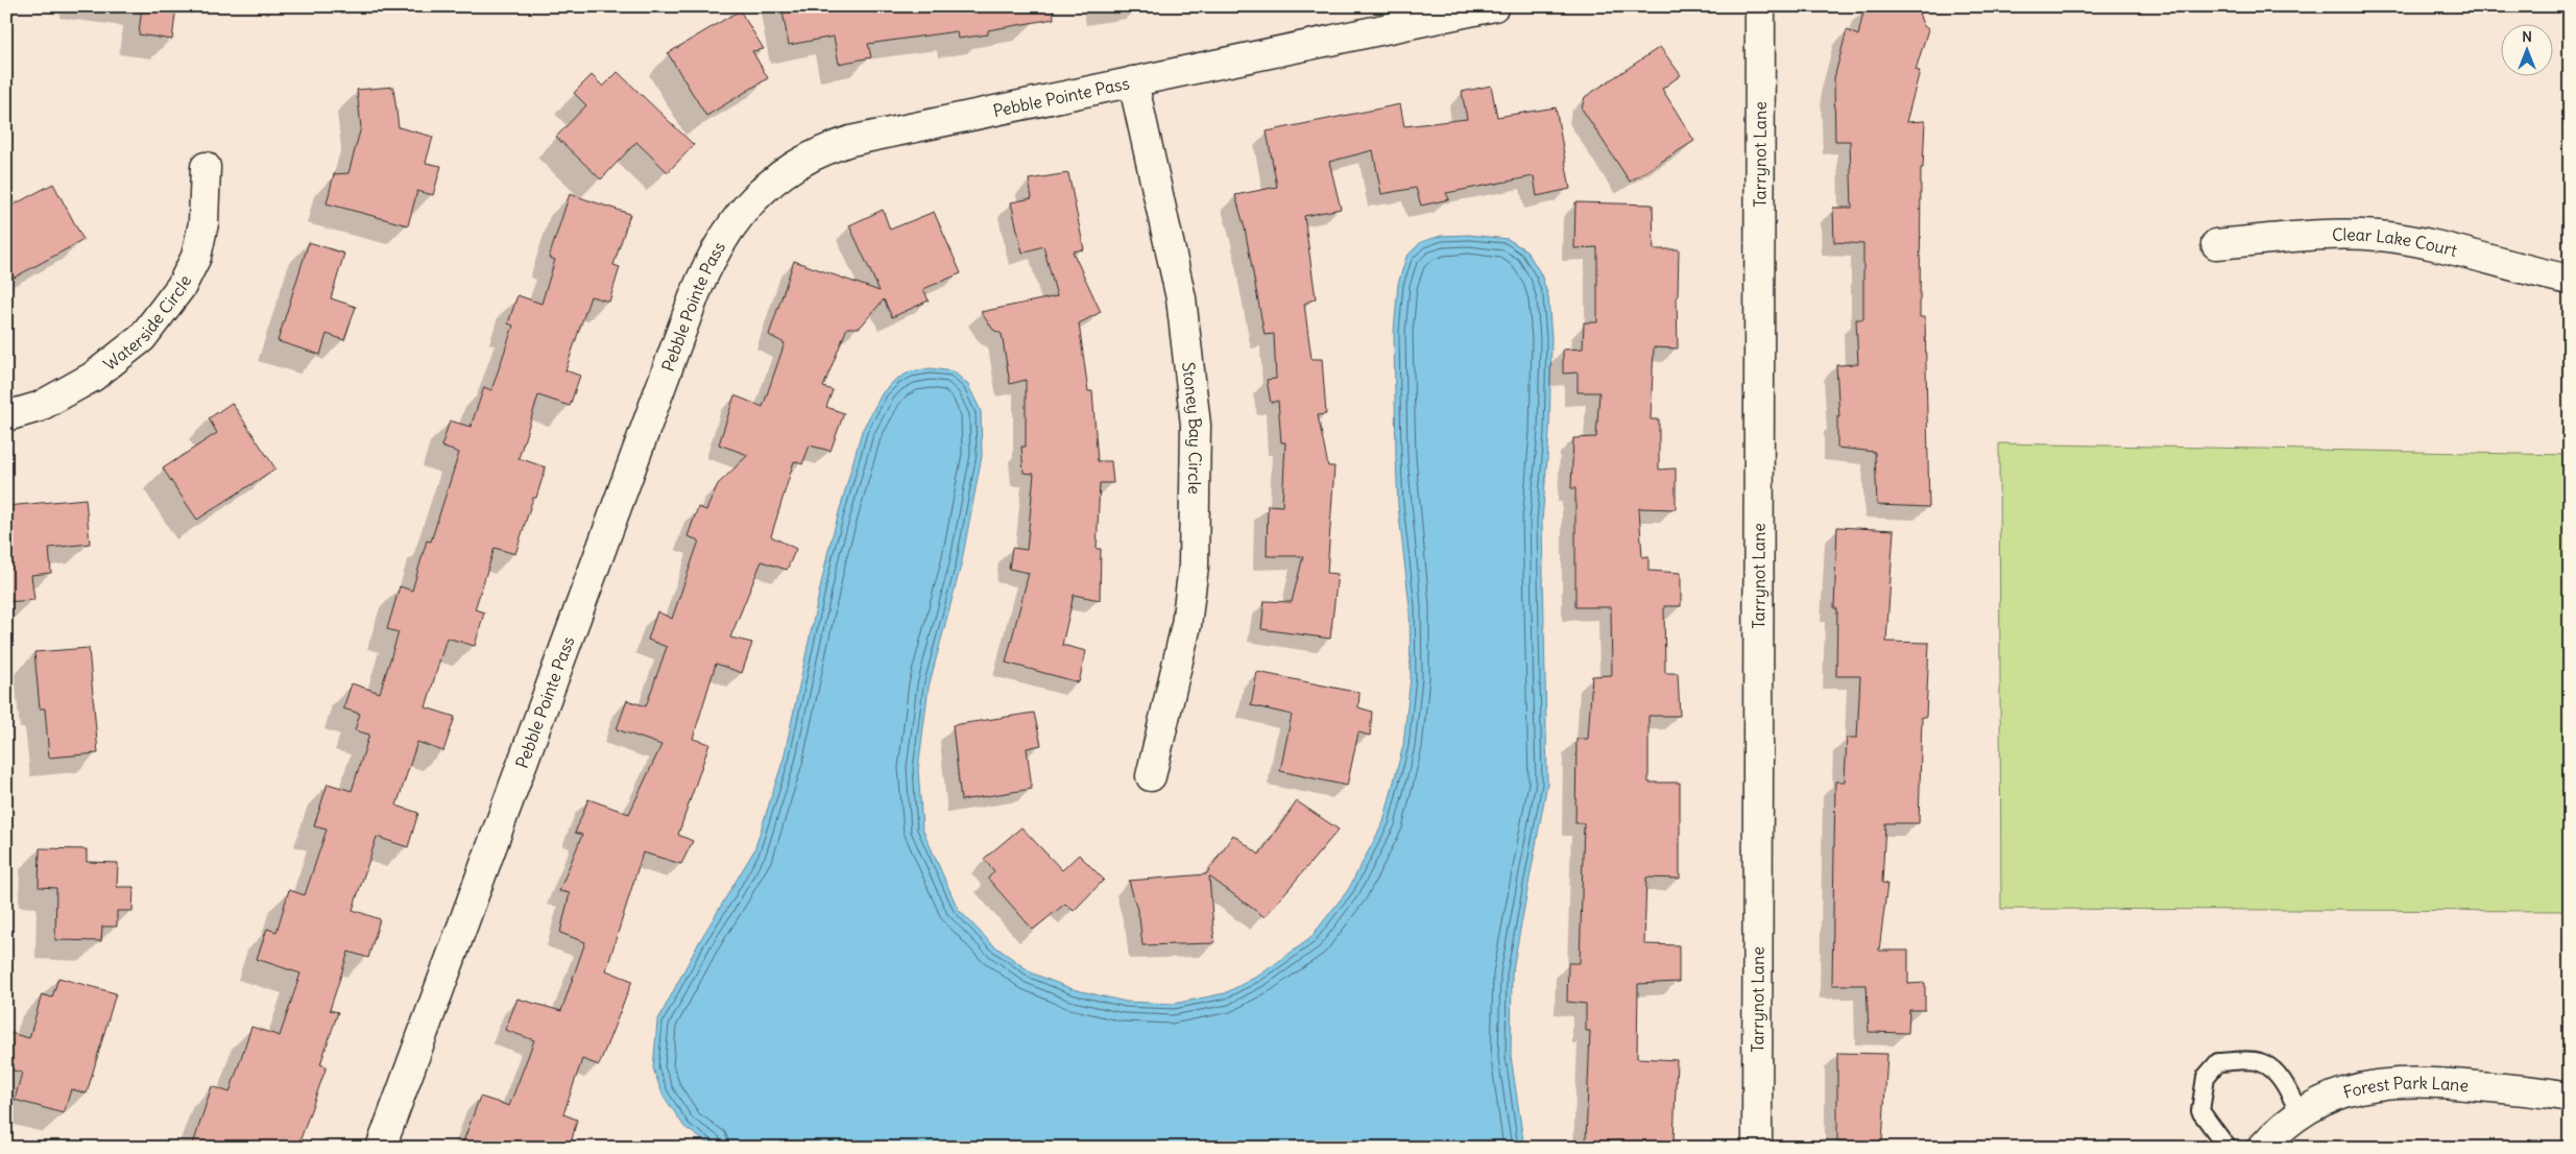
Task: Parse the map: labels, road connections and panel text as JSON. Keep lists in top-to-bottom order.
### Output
{
  "streets": {
    "street": [
      "Pebble Pointe Pass",
      "Tarrynot Lane",
      "Clear Lake Court",
      "Waterside Circle",
      "Stoney Bay Circle",
      "Forest Park Lane"
    ]
  },
  "crossings": [
    ["Pebble Pointe Pass", "Stoney Bay Circle"]
  ],
  "north": "top"
}
